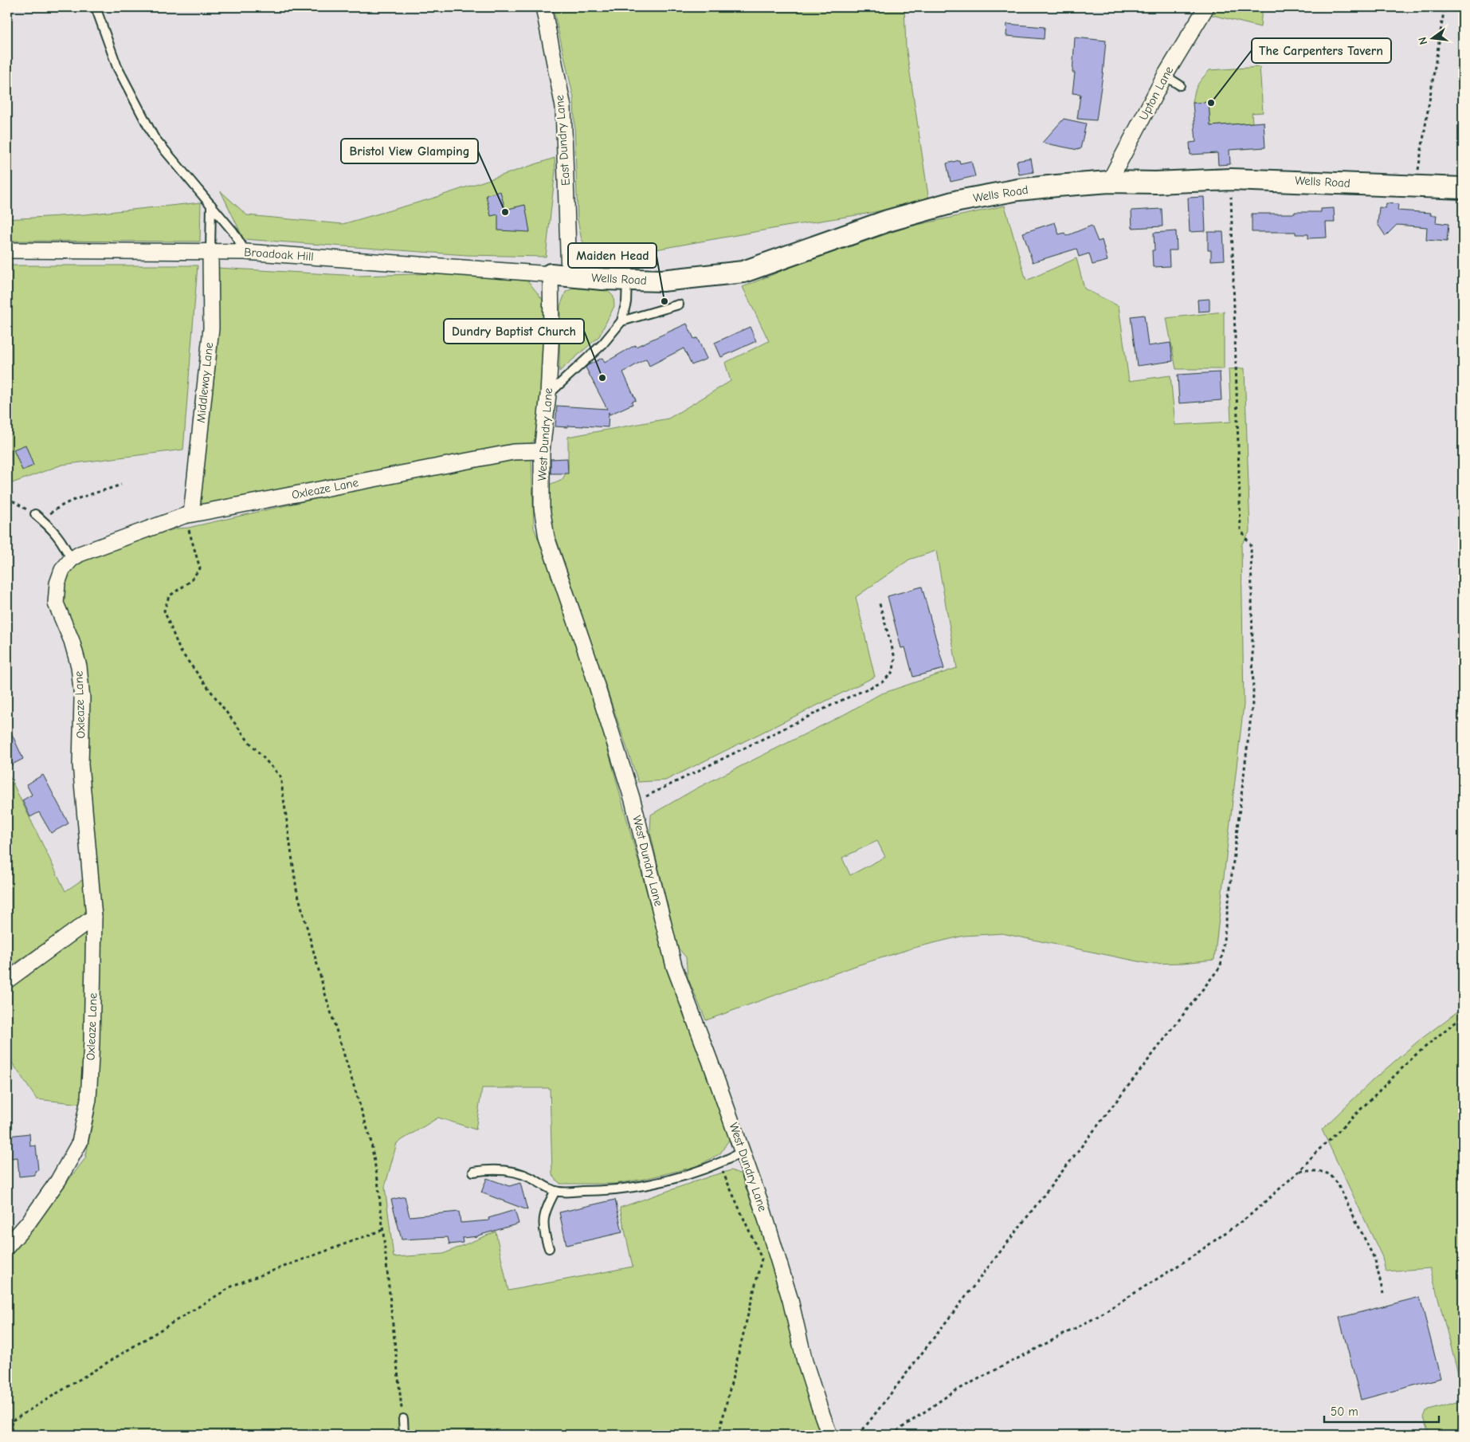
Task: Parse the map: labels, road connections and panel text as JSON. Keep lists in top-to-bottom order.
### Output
{
  "streets": {
    "street": [
      "Upton Lane",
      "East Dundry Lane",
      "Wells Road",
      "Broadoak Hill",
      "Middleway Lane",
      "West Dundry Lane",
      "Oxleaze Lane"
    ]
  },
  "crossings": [
    ["Upton Lane", "Wells Road"],
    ["East Dundry Lane", "Wells Road"],
    ["East Dundry Lane", "Broadoak Hill"],
    ["East Dundry Lane", "West Dundry Lane"],
    ["Wells Road", "Broadoak Hill"],
    ["Wells Road", "West Dundry Lane"],
    ["Broadoak Hill", "Middleway Lane"],
    ["Broadoak Hill", "West Dundry Lane"],
    ["Middleway Lane", "Oxleaze Lane"],
    ["West Dundry Lane", "Oxleaze Lane"]
  ],
  "places": [
    "The Carpenters Tavern",
    "Bristol View Glamping",
    "Maiden Head",
    "Dundry Baptist Church"
  ],
  "scale_bar": "50 m",
  "north": "left"
}
